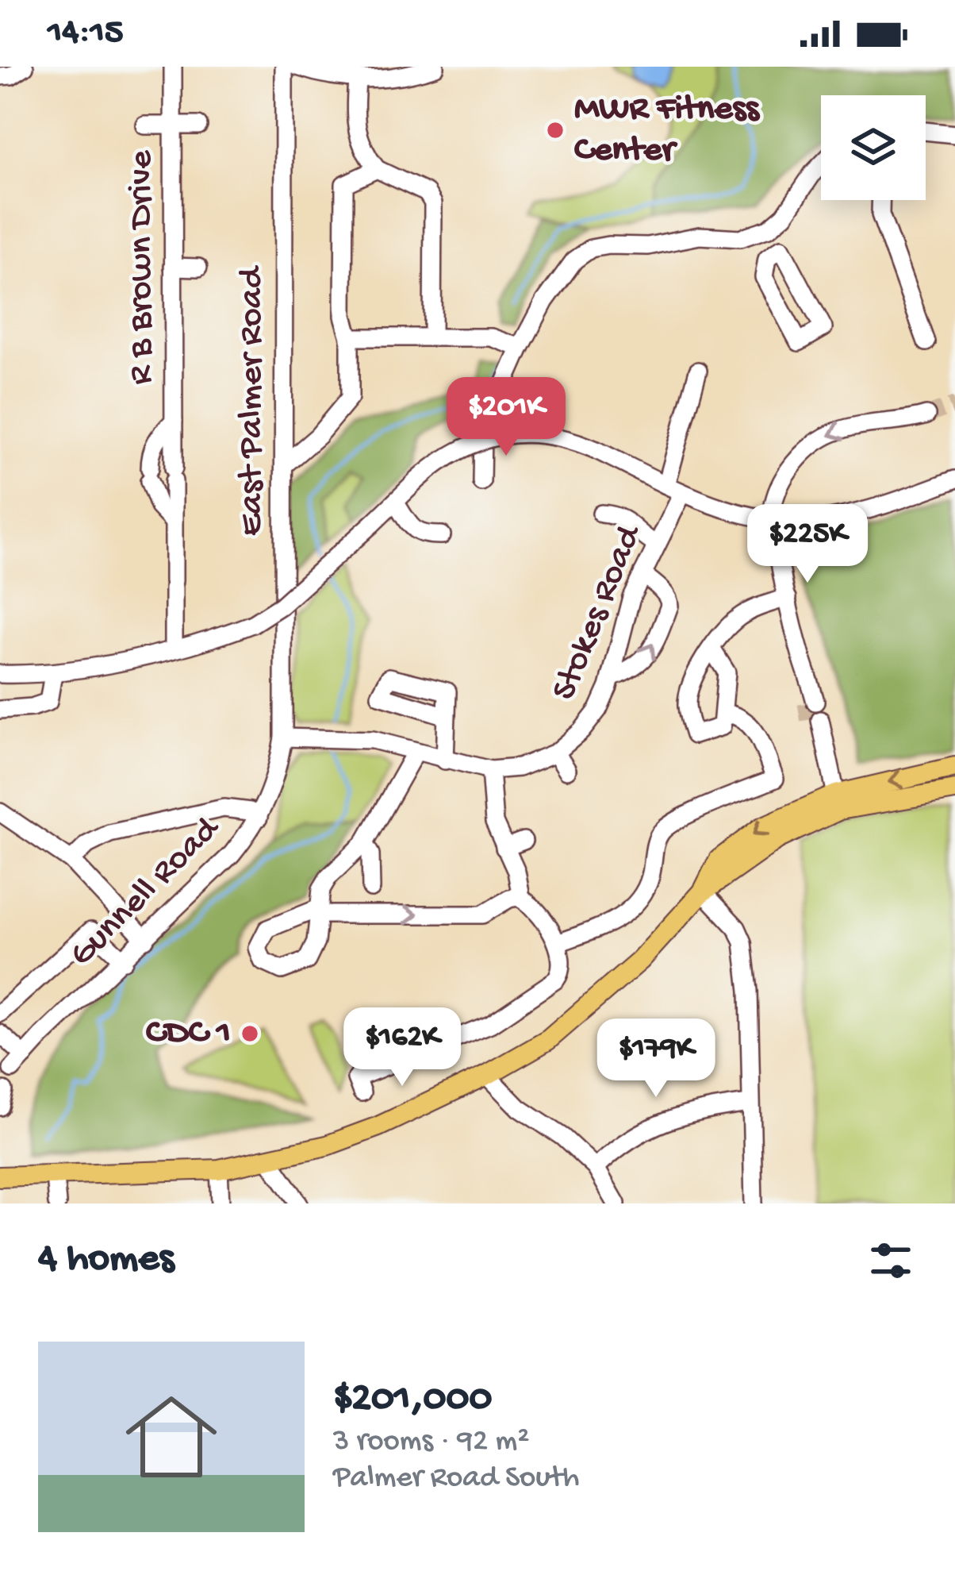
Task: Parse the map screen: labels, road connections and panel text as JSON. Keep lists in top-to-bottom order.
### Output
{
  "streets": {
    "street": [
      "R B Brown Drive",
      "East Palmer Road",
      "Stokes Road",
      "Gunnell Road"
    ]
  },
  "crossings": [
    ["East Palmer Road", "Stokes Road"],
    ["East Palmer Road", "Gunnell Road"],
    ["Stokes Road", "Gunnell Road"]
  ],
  "places": ["MWR Fitness Center", "CDC 1"],
  "page": {
    "status": "14:15",
    "price": [
      "$201K",
      "$225K",
      "$162K",
      "$179K"
    ],
    "heading": "4 homes",
    "list": [
      {
        "name": "$201,000",
        "note": "3 rooms · 92 m² · Palmer Road South"
      }
    ]
  }
}
